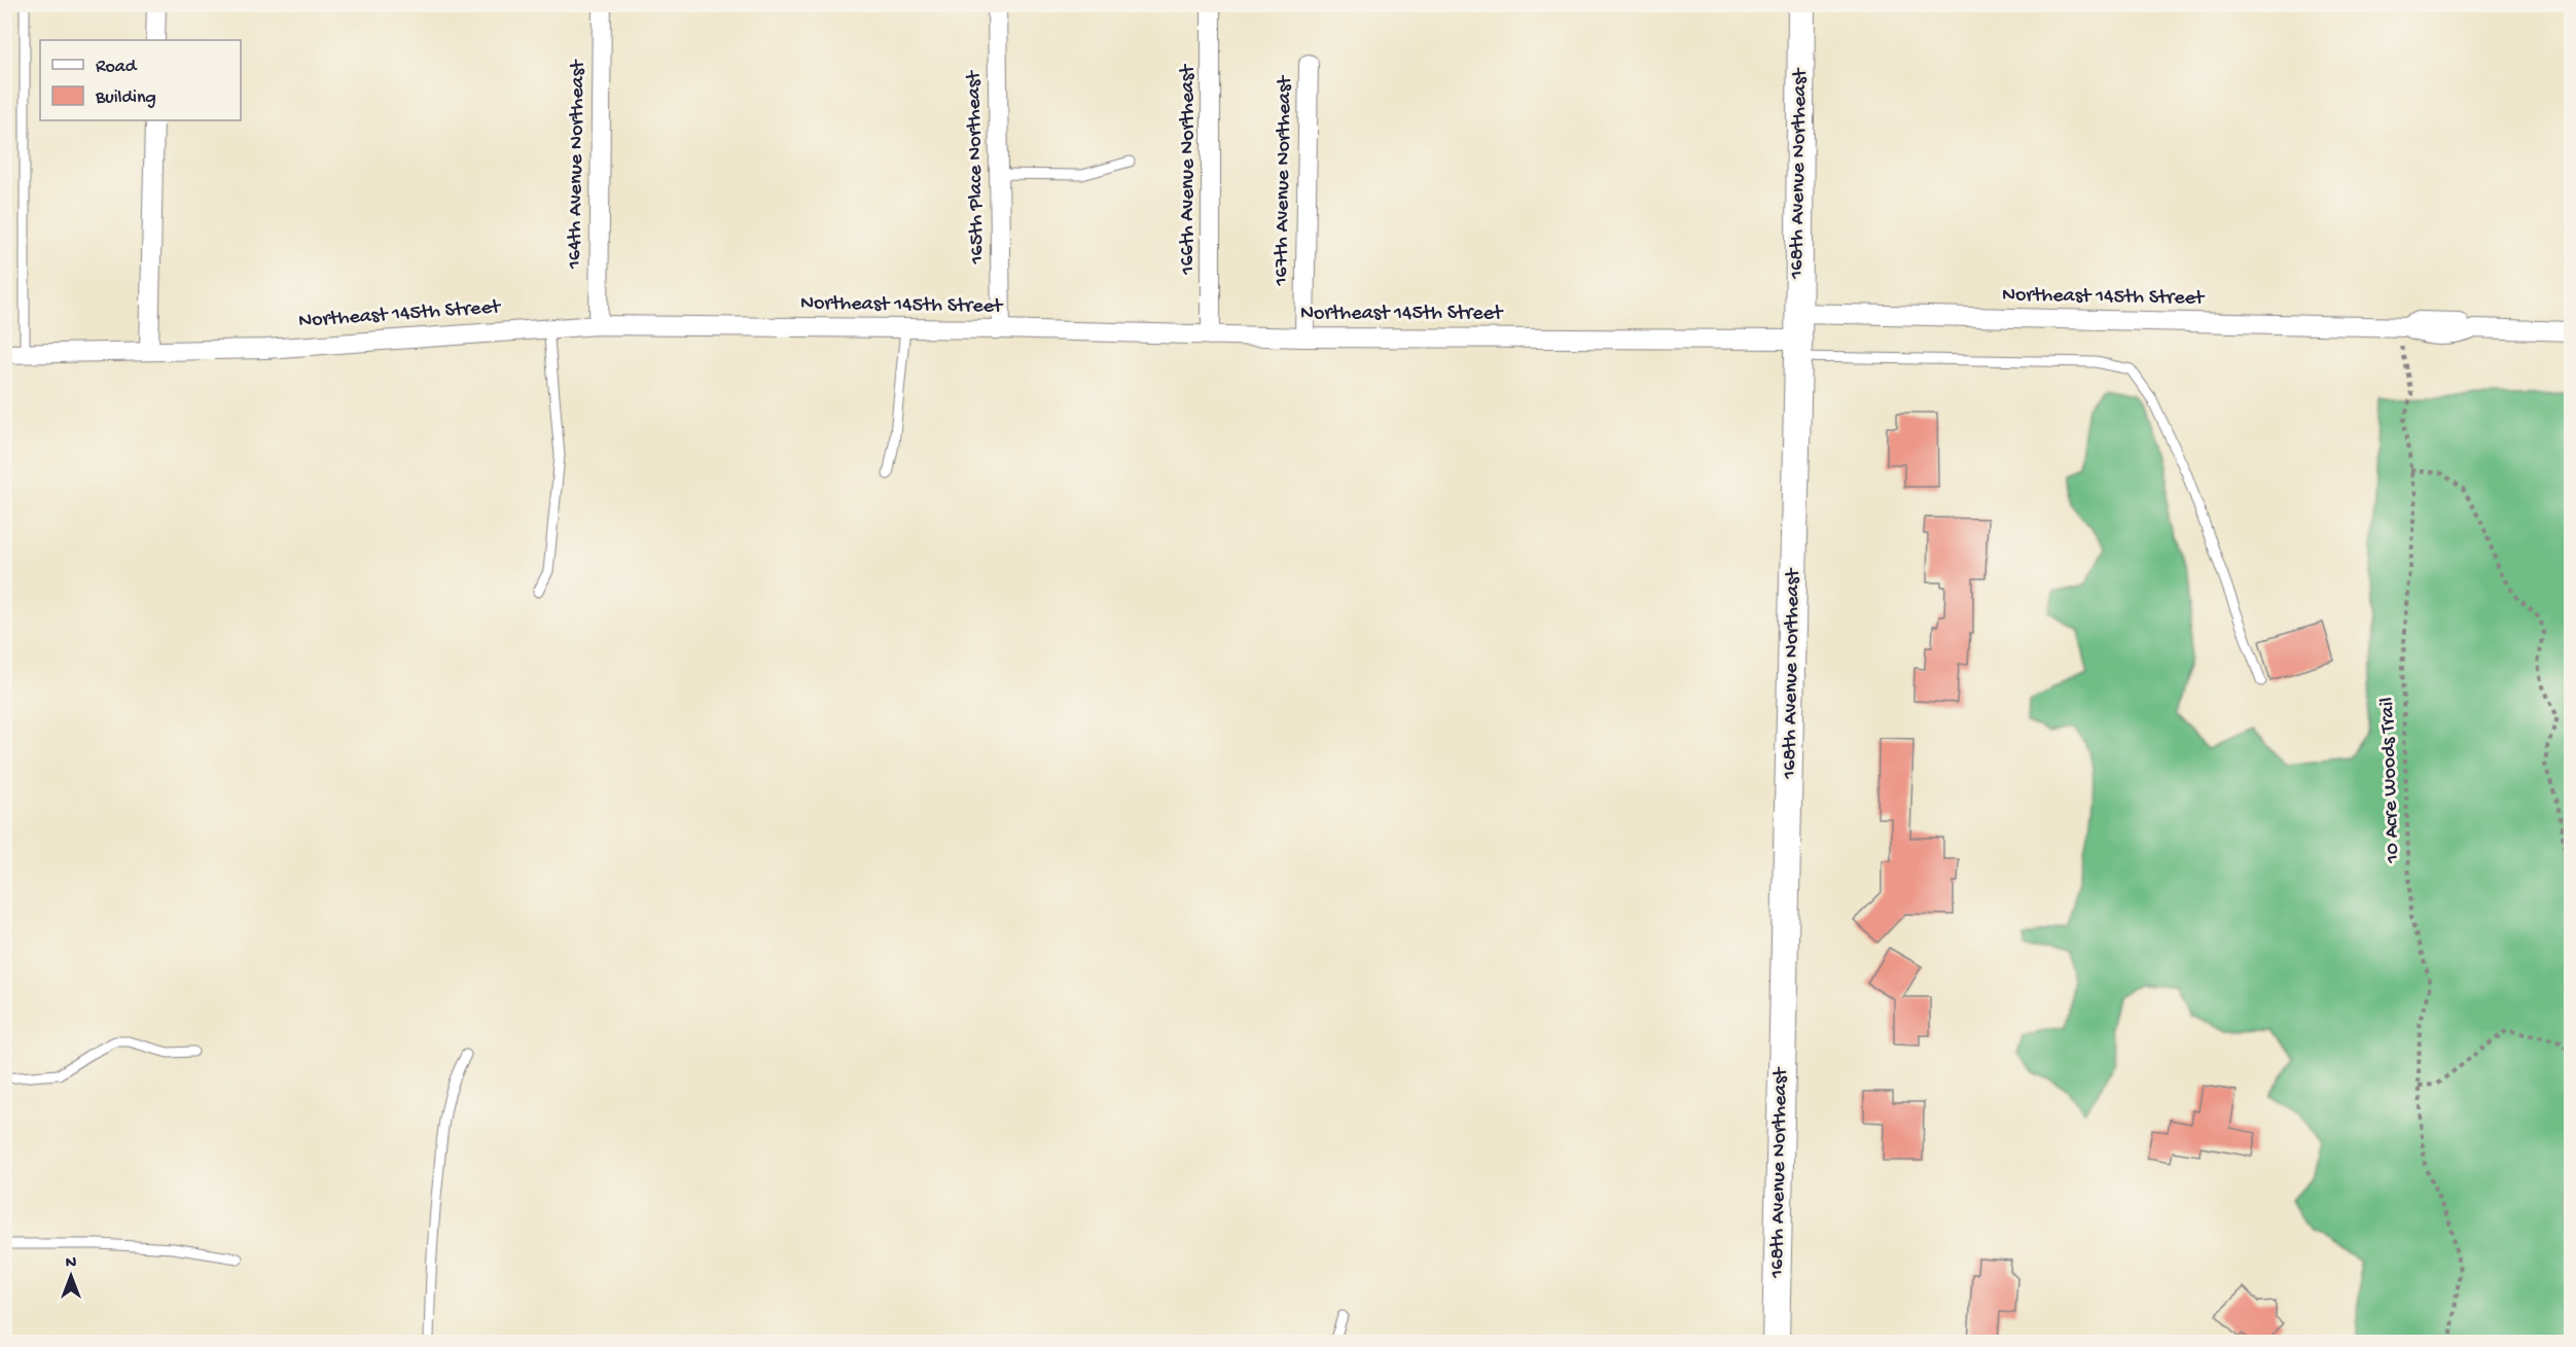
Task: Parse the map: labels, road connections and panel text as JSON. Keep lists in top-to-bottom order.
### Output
{
  "streets": {
    "street": [
      "164th Avenue Northeast",
      "165th Place Northeast",
      "166th Avenue Northeast",
      "168th Avenue Northeast",
      "167th Avenue Northeast",
      "Northeast 145th Street"
    ],
    "path": ["10 Acre Woods Trail"]
  },
  "crossings": [
    ["164th Avenue Northeast", "Northeast 145th Street"],
    ["165th Place Northeast", "Northeast 145th Street"],
    ["166th Avenue Northeast", "Northeast 145th Street"],
    ["168th Avenue Northeast", "Northeast 145th Street"],
    ["167th Avenue Northeast", "Northeast 145th Street"],
    ["Northeast 145th Street", "10 Acre Woods Trail"]
  ],
  "legend": ["Road", "Building"],
  "north": "top"
}
